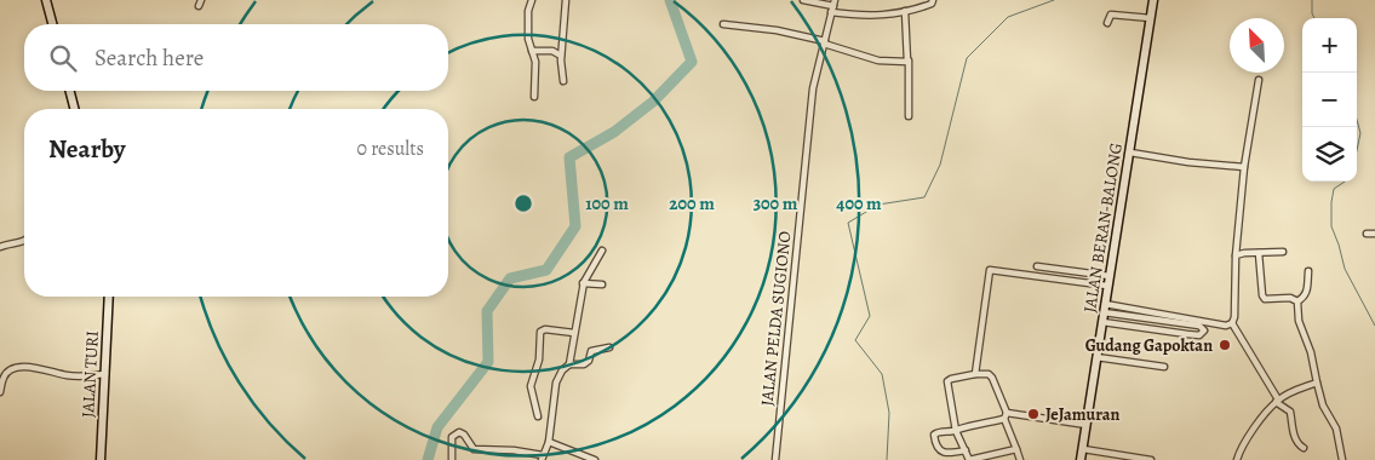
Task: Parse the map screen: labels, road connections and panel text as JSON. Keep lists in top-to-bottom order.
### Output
{
  "streets": {
    "main road": ["JALAN BERAN-BALONG", "JALAN TURI"],
    "street": ["JALAN PELDA SUGIONO"]
  },
  "places": ["Gudang Gapoktan", "JeJamuran"],
  "north": "top left",
  "page": {
    "map_buttons": ["+", "−"],
    "search": "Search here",
    "heading": ["Nearby", "0 results"]
  },
  "rings": [
    "100 m",
    "200 m",
    "300 m",
    "400 m"
  ]
}
